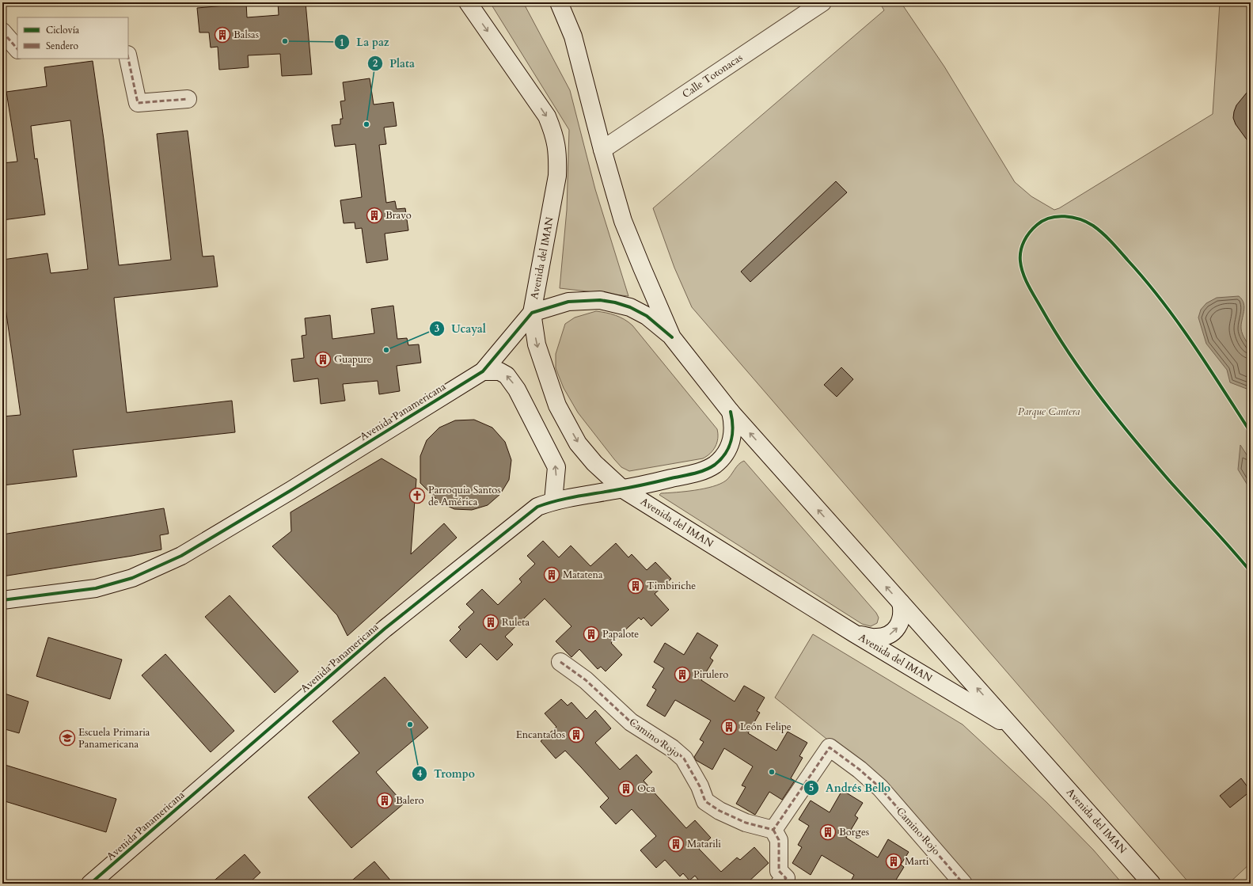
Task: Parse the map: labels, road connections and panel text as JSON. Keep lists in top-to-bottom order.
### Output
{
  "streets": {
    "street": [
      "Calle Totonacas",
      "Avenida del IMAN",
      "Avenida Panamericana",
      "Camino Rojo"
    ]
  },
  "crossings": [
    ["Calle Totonacas", "Avenida del IMAN"],
    ["Avenida del IMAN", "Avenida Panamericana"]
  ],
  "parks": ["Parque Cantera"],
  "places": {
    "building": [
      "Balsas",
      "Bravo",
      "Guapure",
      "Matatena",
      "Timbiriche",
      "Ruleta",
      "Papalote",
      "Pirulero",
      "León Felipe",
      "Encantados",
      "Oca",
      "Balero",
      "Borges",
      "Matarili",
      "Marti"
    ],
    "other": [
      "La paz",
      "Plata",
      "Ucayal",
      "Trompo",
      "Andrés Bello"
    ],
    "church": ["Parroquia Santos de América"],
    "school or university": ["Escuela Primaria Panamericana"]
  },
  "legend": ["Ciclovía", "Sendero"]
}
